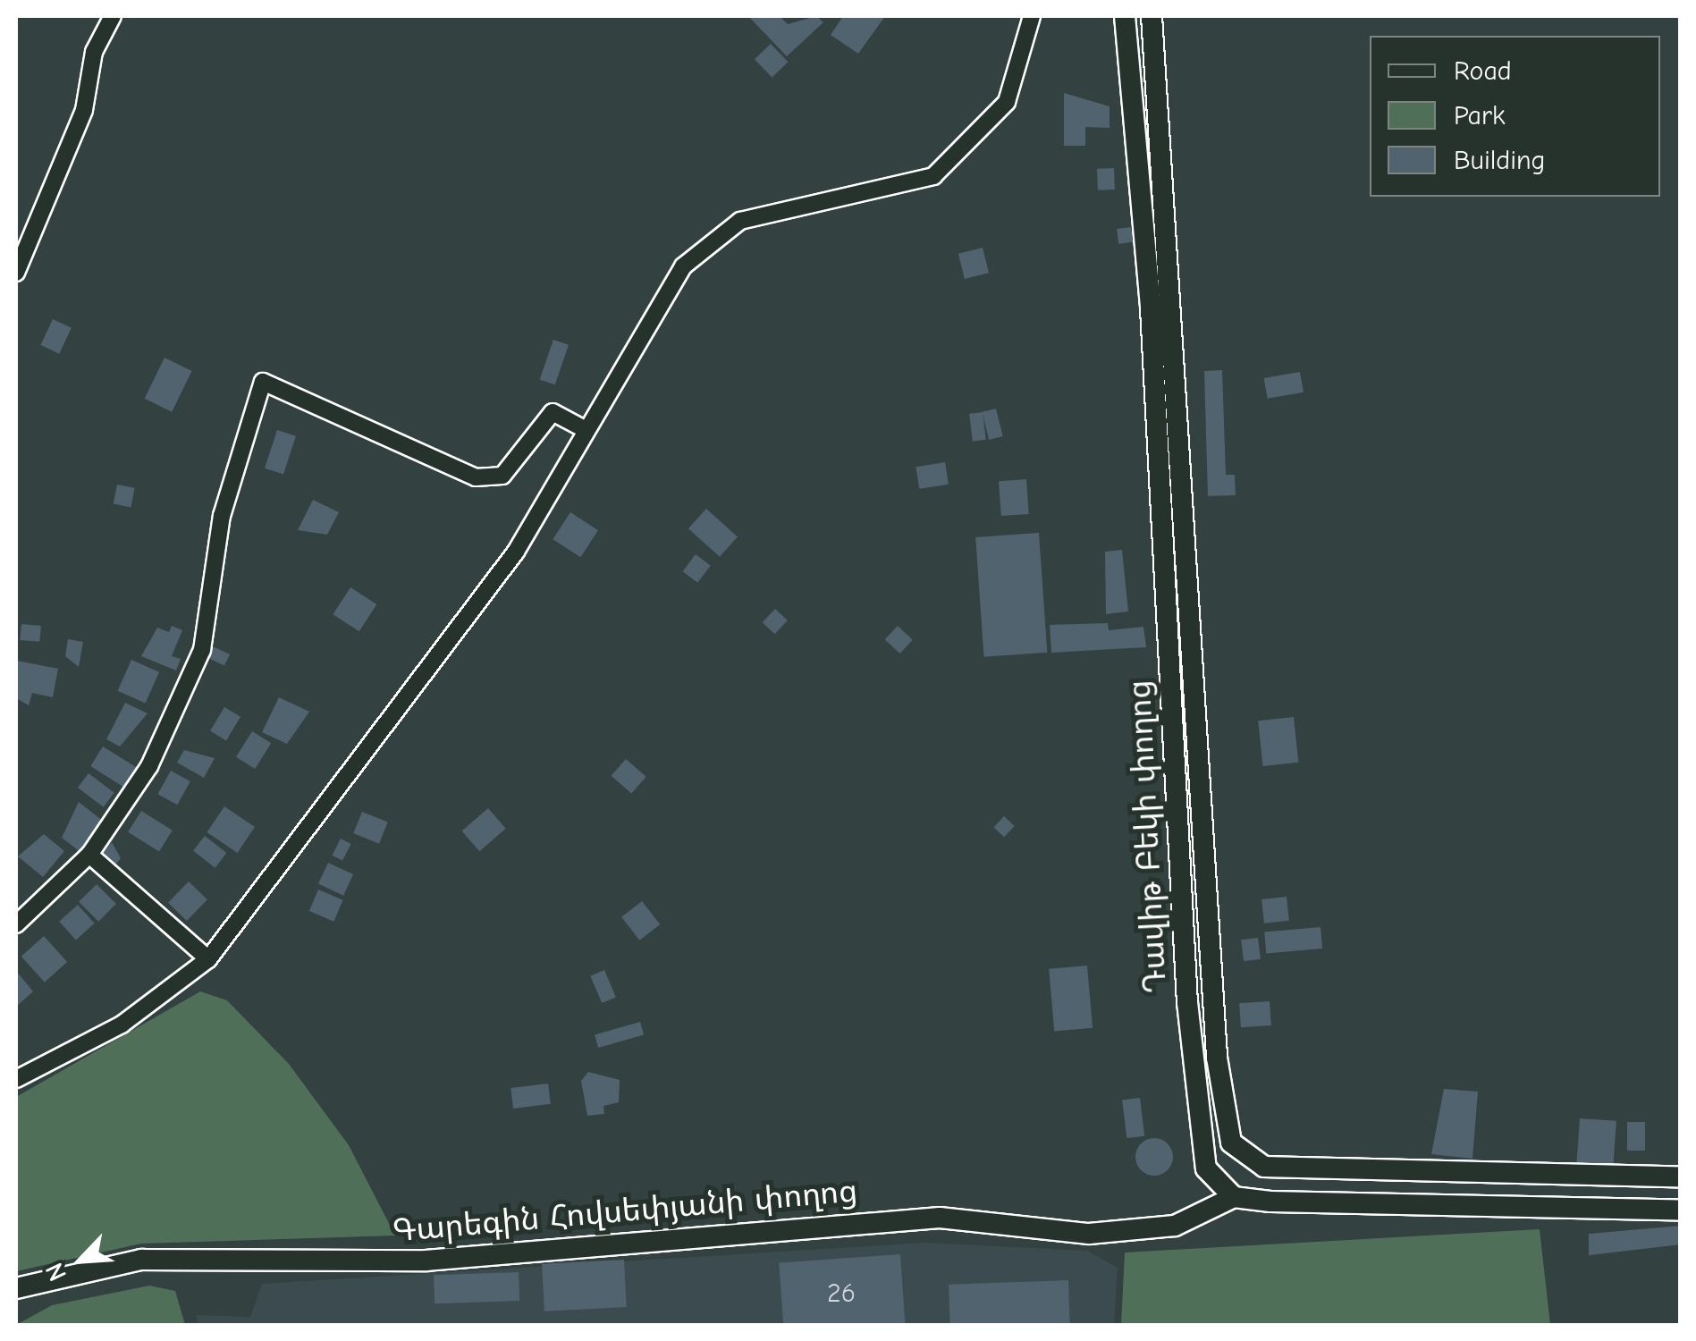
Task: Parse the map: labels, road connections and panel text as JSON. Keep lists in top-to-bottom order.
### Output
{
  "streets": {
    "main road": ["Դավիթ Բեկի փողոց", "Գարեգին Հովսեփյանի փողոց"]
  },
  "crossings": [
    ["Դավիթ Բեկի փողոց", "Գարեգին Հովսեփյանի փողոց"]
  ],
  "house_numbers": ["26"],
  "legend": ["Road", "Park", "Building"],
  "north": "bottom left"
}
